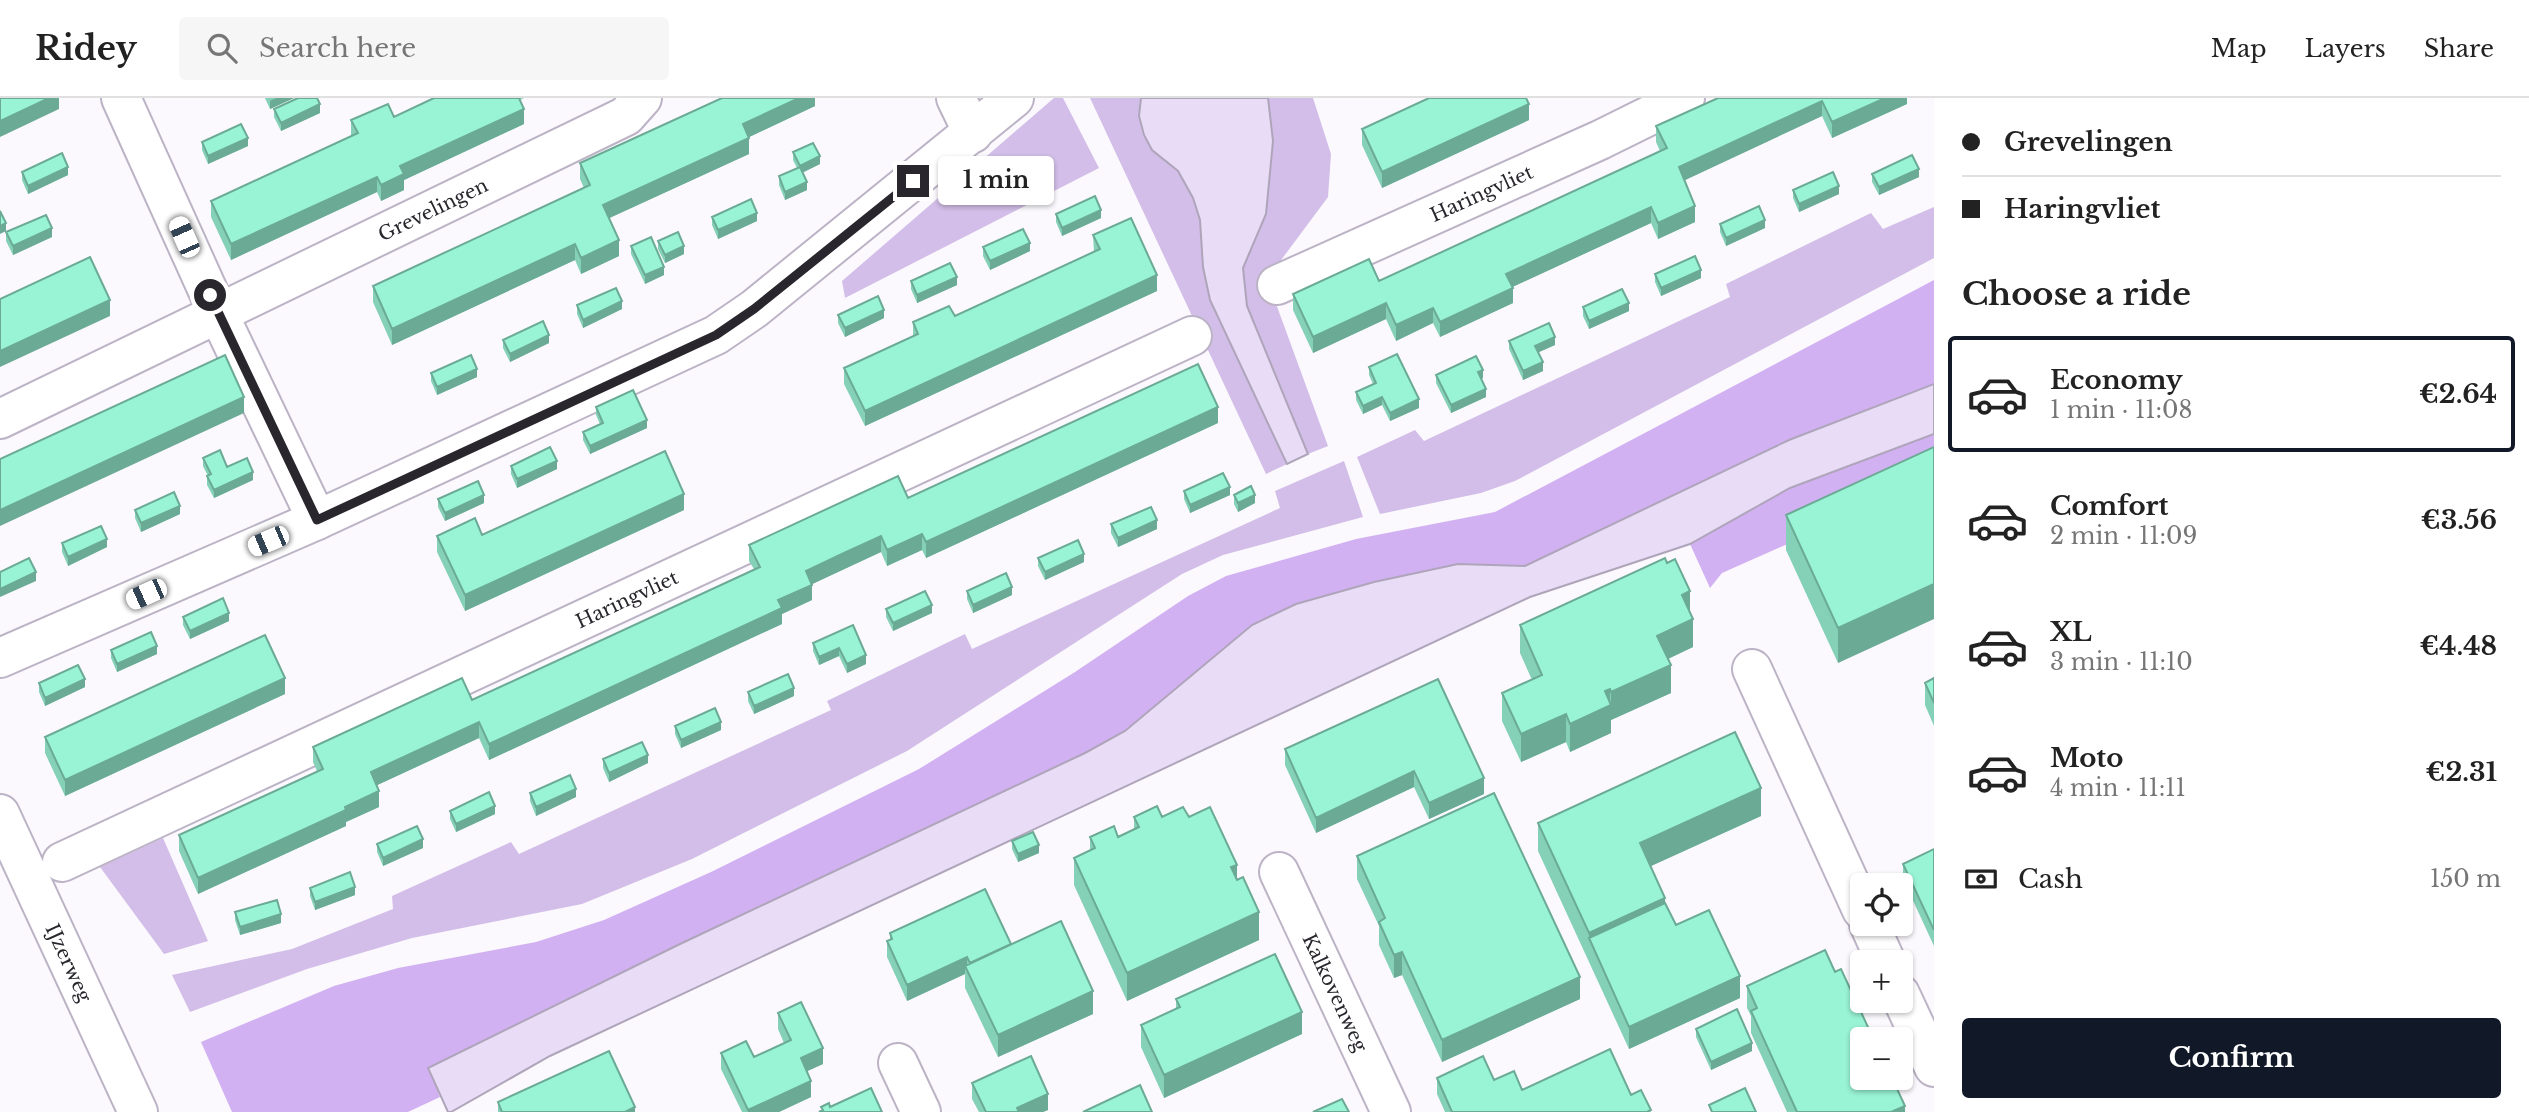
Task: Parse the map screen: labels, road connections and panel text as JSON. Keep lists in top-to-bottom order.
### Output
{
  "streets": {
    "street": [
      "Haringvliet",
      "Grevelingen",
      "IJzerweg",
      "Kalkovenweg"
    ]
  },
  "page": {
    "header": "Ridey",
    "search": "Search here",
    "nav": ["Map", "Layers", "Share"],
    "banner": ["Grevelingen", "Haringvliet"],
    "bubble": "1 min",
    "heading": "Choose a ride",
    "list": [
      {
        "name": "Economy",
        "note": "1 min · 11:08",
        "value": "€2.64"
      },
      {
        "name": "Comfort",
        "note": "2 min · 11:09",
        "value": "€3.56"
      },
      {
        "name": "XL",
        "note": "3 min · 11:10",
        "value": "€4.48"
      },
      {
        "name": "Moto",
        "note": "4 min · 11:11",
        "value": "€2.31"
      }
    ],
    "pay": ["Cash", "150 m"],
    "map_buttons": ["+", "−"],
    "buttons": "Confirm"
  }
}
